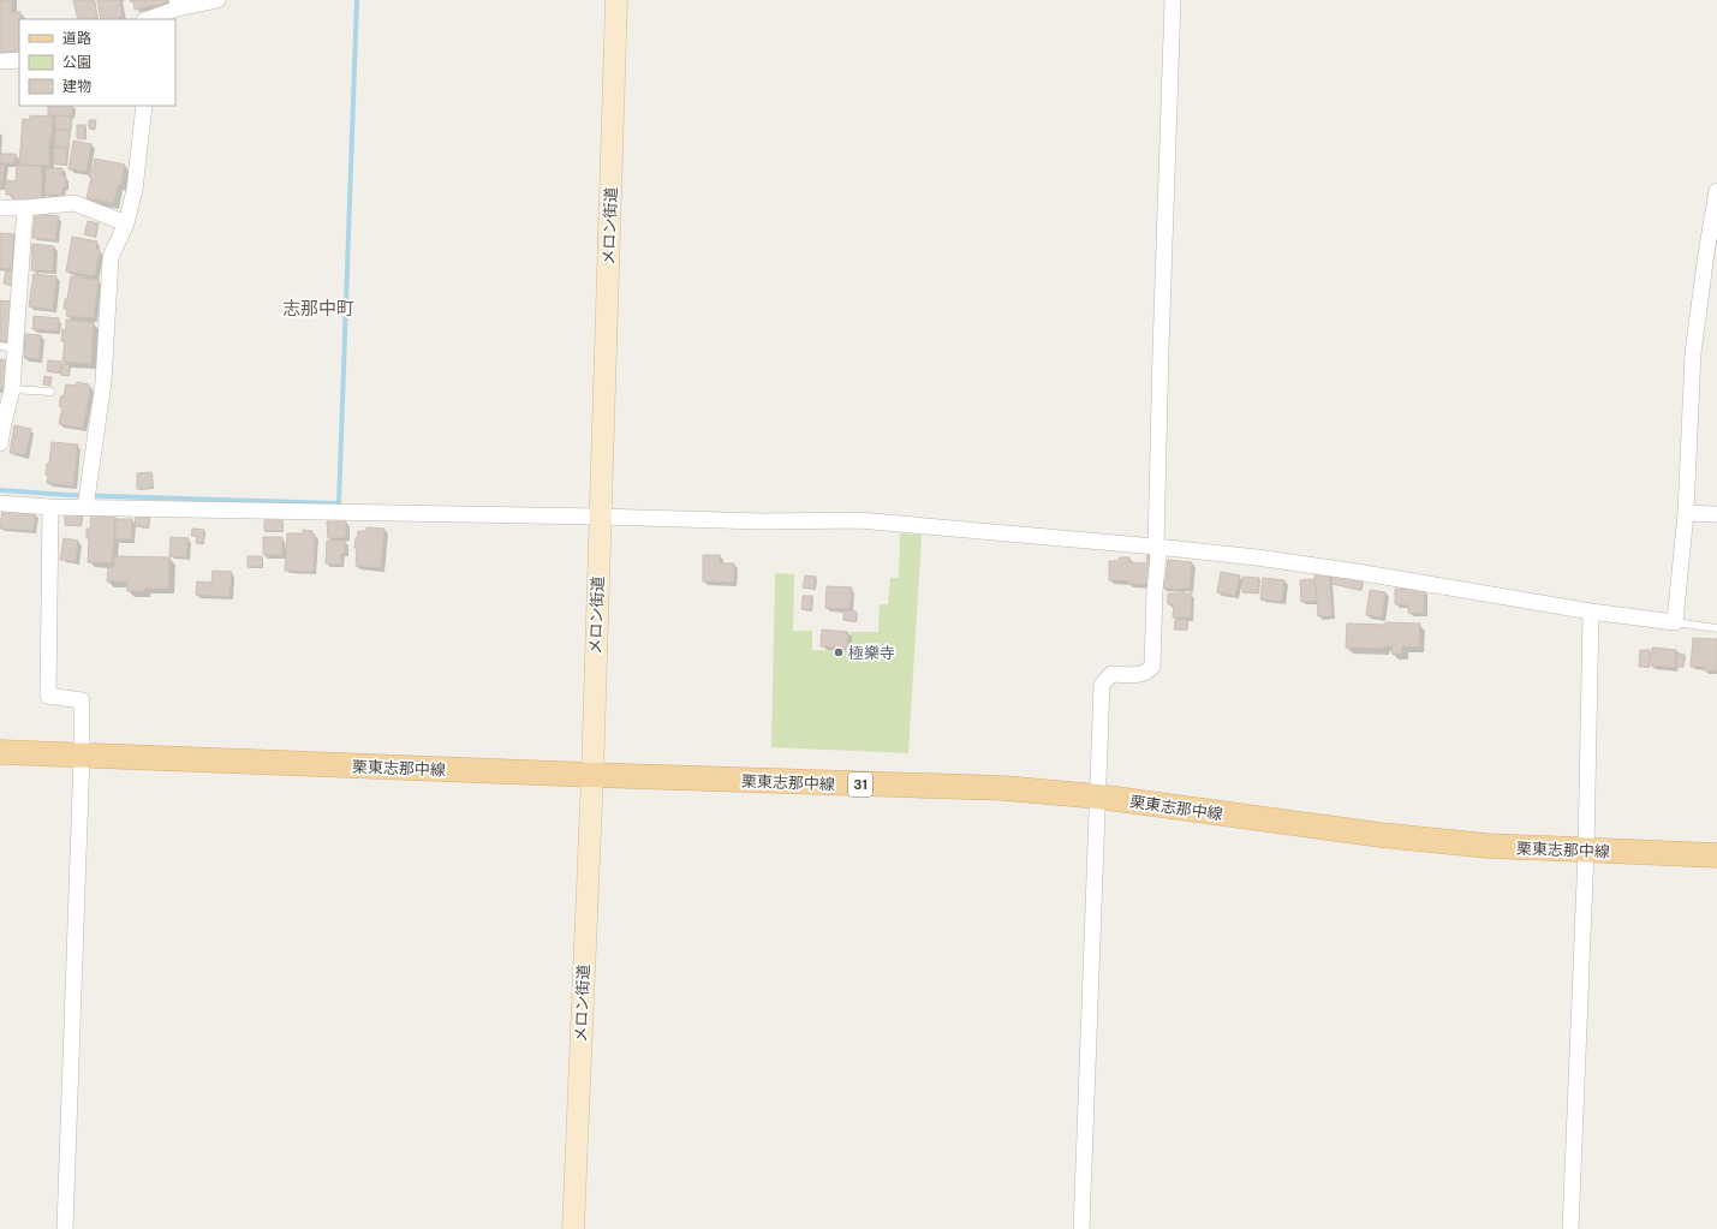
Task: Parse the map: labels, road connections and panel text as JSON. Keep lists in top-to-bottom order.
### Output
{
  "streets": {
    "main road": ["栗東志那中線", "31"],
    "street": ["メロン街道"]
  },
  "crossings": [
    ["メロン街道", "栗東志那中線"]
  ],
  "districts": ["志那中町"],
  "places": ["極樂寺"],
  "legend": ["道路", "公園", "建物"]
}
